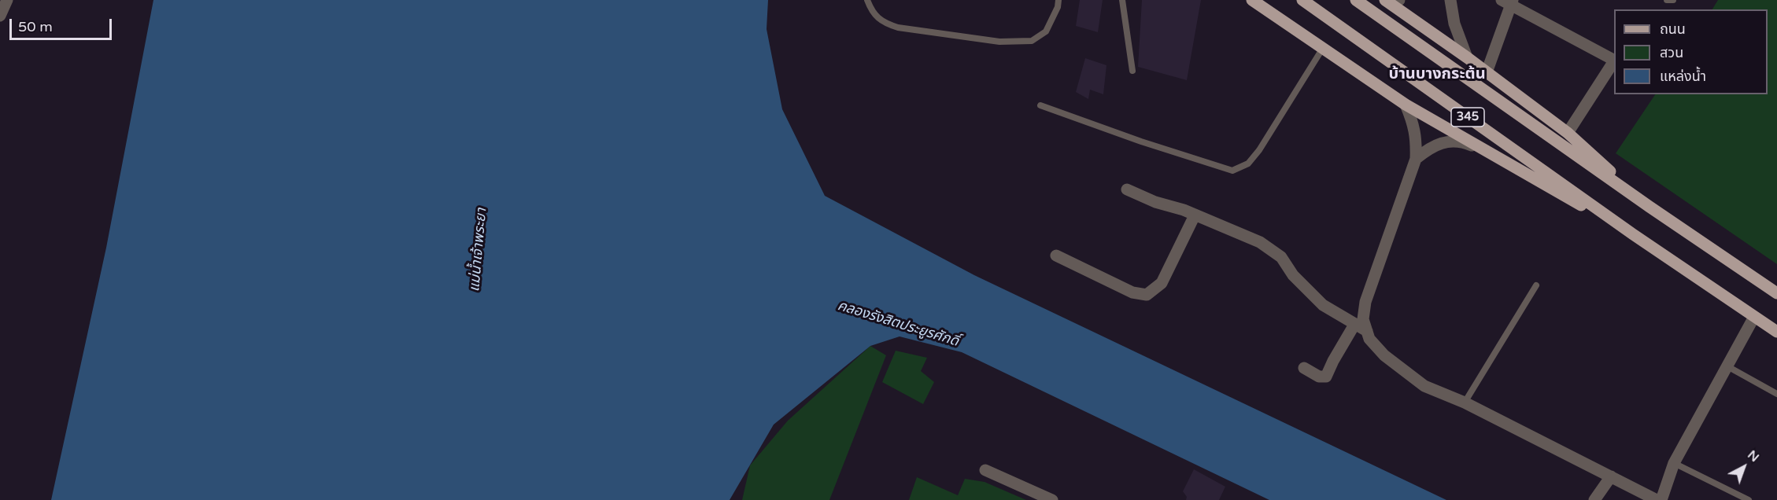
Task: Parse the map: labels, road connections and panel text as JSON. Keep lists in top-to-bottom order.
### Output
{
  "streets": {
    "main road": ["345"]
  },
  "districts": ["บ้านบางกระต้น"],
  "water": ["แม่น้ำเจ้าพระยา", "คลองรังสิตประยูรศักดิ์"],
  "legend": ["ถนน", "สวน", "แหล่งน้ำ"],
  "scale_bar": "50 m",
  "north": "top right"
}
